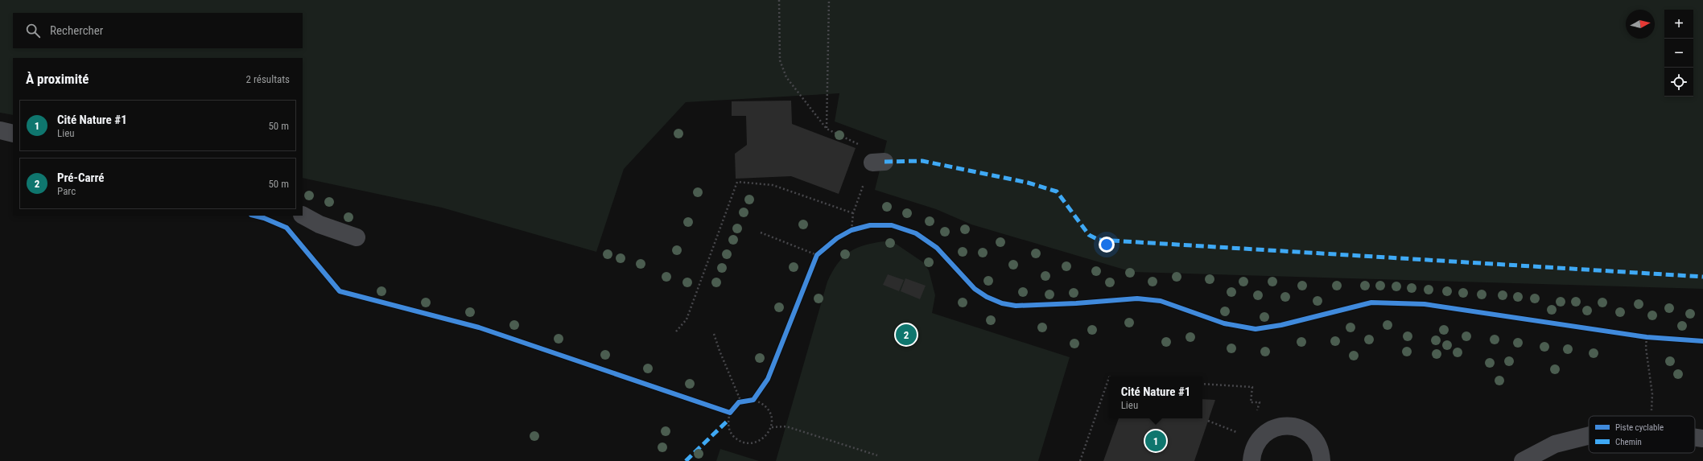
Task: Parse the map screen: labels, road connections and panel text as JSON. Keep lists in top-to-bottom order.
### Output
{
  "legend": ["Piste cyclable", "Chemin"],
  "north": "right",
  "page": {
    "map_buttons": ["+", "−"],
    "search": "Rechercher",
    "heading": ["À proximité", "2 résultats"],
    "list": [
      {
        "mark": "1",
        "name": "Cité Nature #1",
        "note": "Lieu",
        "value": "50 m"
      },
      {
        "mark": "2",
        "name": "Pré-Carré",
        "note": "Parc",
        "value": "50 m"
      }
    ],
    "pins": ["2", "1"],
    "popup": ["Cité Nature #1", "Lieu"]
  }
}
